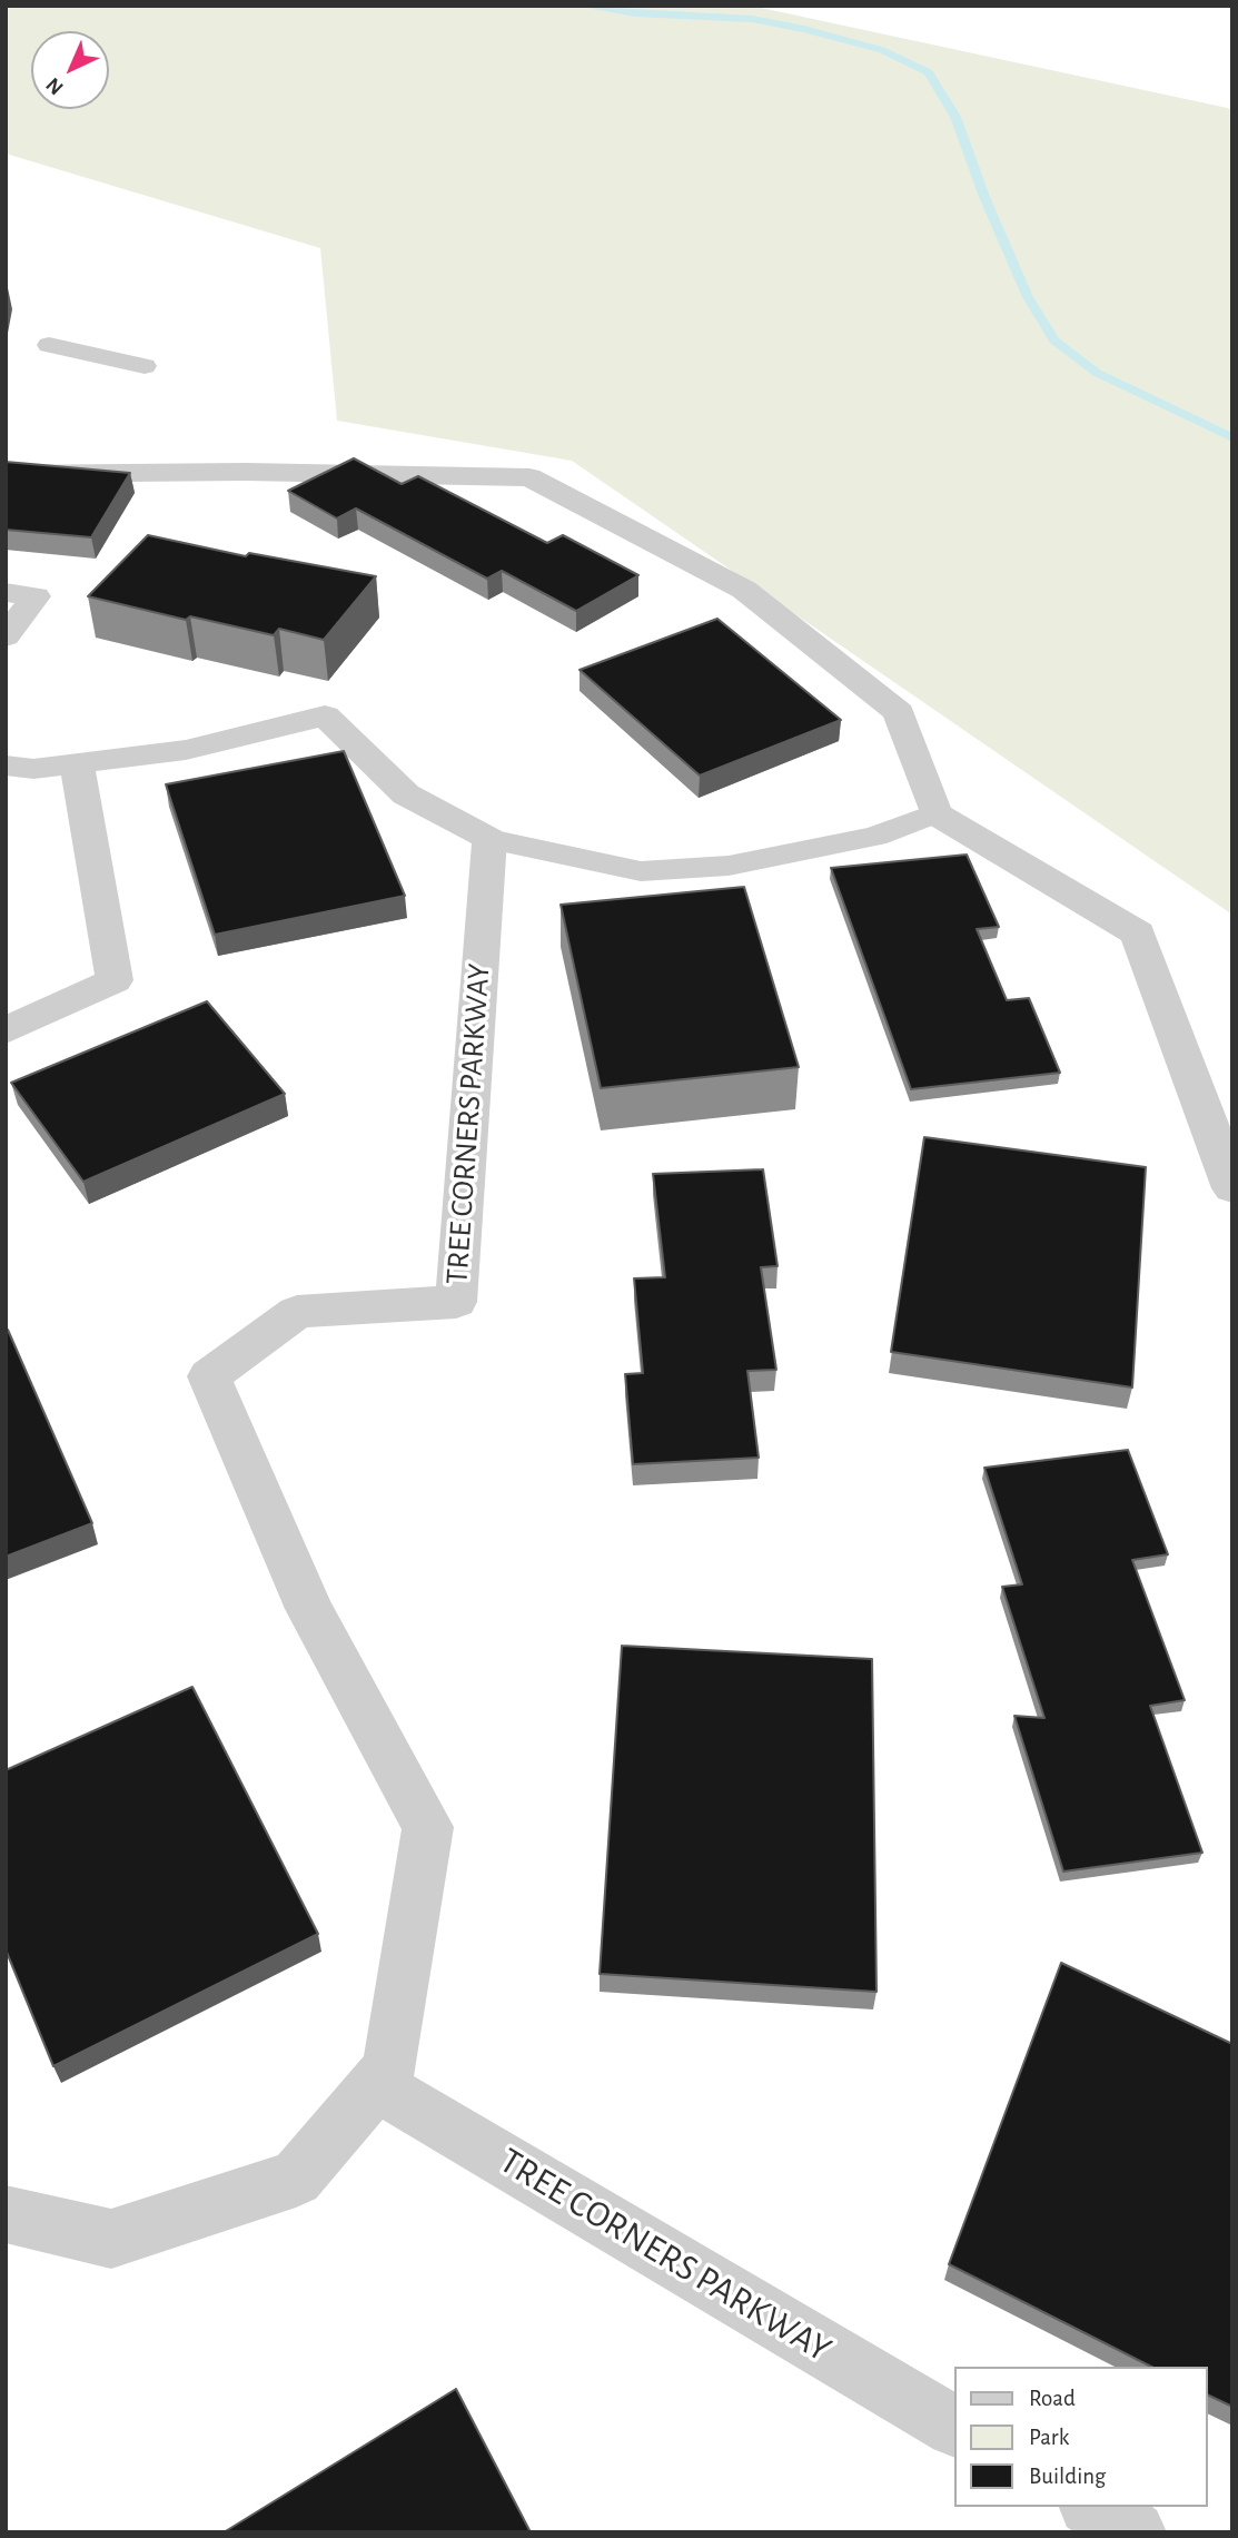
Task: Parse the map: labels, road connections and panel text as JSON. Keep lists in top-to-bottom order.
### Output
{
  "streets": {
    "street": ["TREE CORNERS PARKWAY"]
  },
  "legend": ["Road", "Park", "Building"],
  "north": "bottom left"
}
